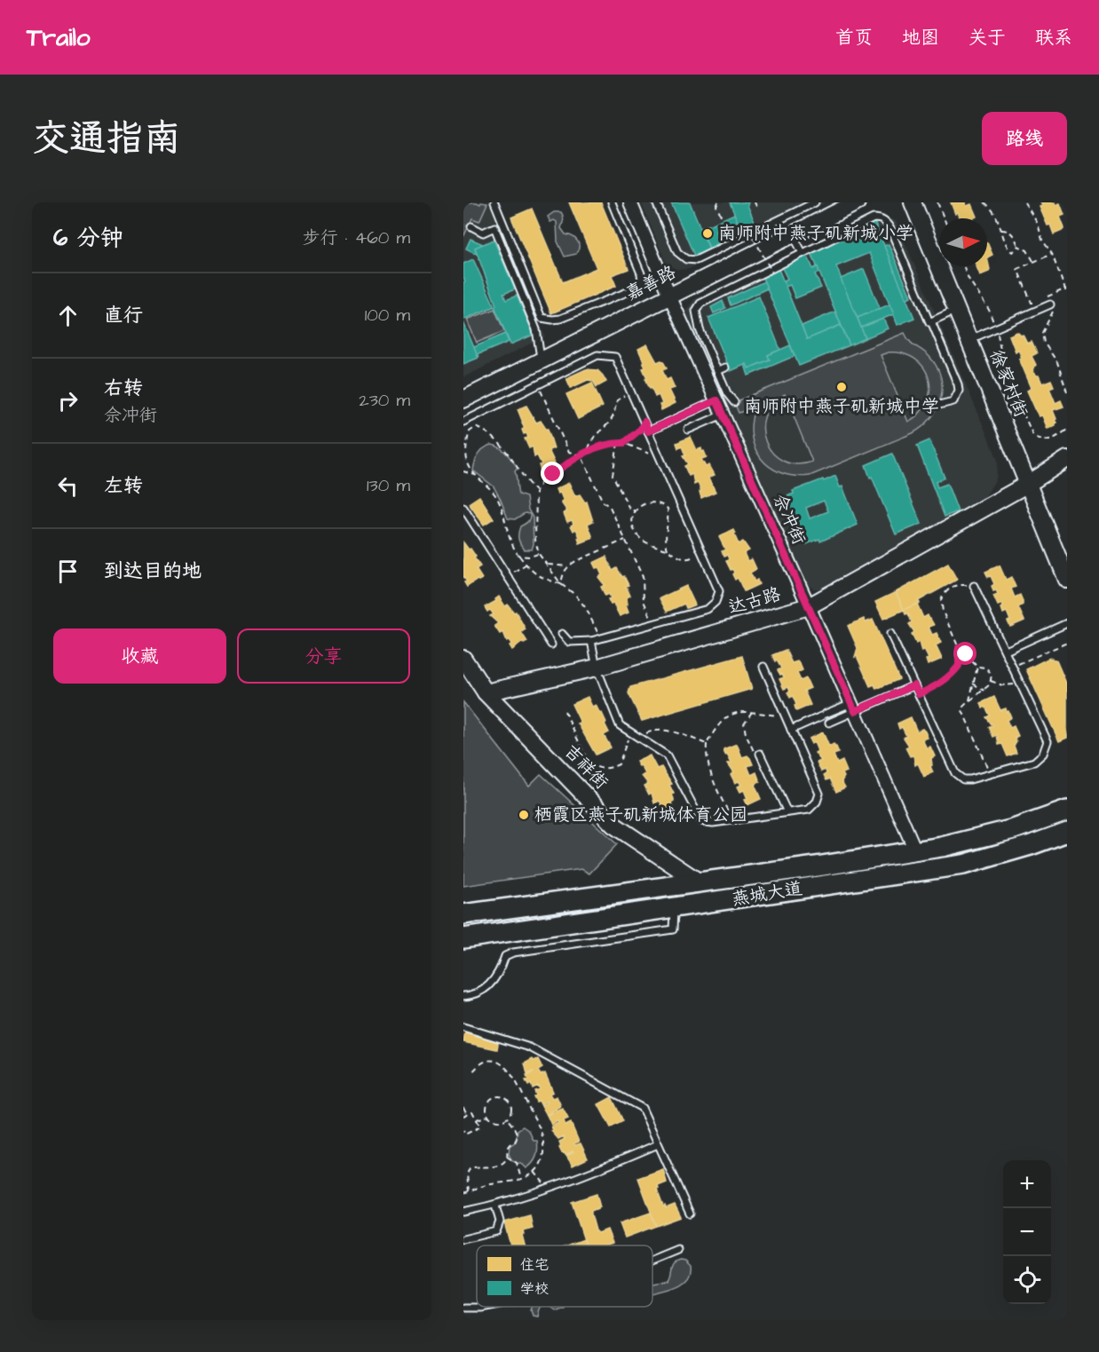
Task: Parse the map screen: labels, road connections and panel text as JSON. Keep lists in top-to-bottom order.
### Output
{
  "streets": {
    "main road": ["燕城大道"],
    "street": [
      "嘉善路",
      "徐家村街",
      "佘冲街",
      "达古路",
      "吉祥街"
    ]
  },
  "crossings": [
    ["嘉善路", "佘冲街"],
    ["徐家村街", "达古路"],
    ["佘冲街", "达古路"],
    ["佘冲街", "燕城大道"],
    ["达古路", "吉祥街"],
    ["吉祥街", "燕城大道"]
  ],
  "places": ["南师附中燕子矶新城小学", "南师附中燕子矶新城中学", "栖霞区燕子矶新城体育公园"],
  "legend": ["住宅", "学校"],
  "north": "right",
  "page": {
    "header": "Trailo",
    "nav": [
      "首页",
      "地图",
      "关于",
      "联系"
    ],
    "title": "交通指南",
    "buttons": [
      "路线",
      ["收藏", "分享"]
    ],
    "heading": ["6 分钟", "步行 · 460 m"],
    "list": [
      ["直行", "100 m"],
      ["右转", "佘冲街", "230 m"],
      ["左转", "130 m"],
      "到达目的地"
    ],
    "map_buttons": ["+", "−"]
  }
}
